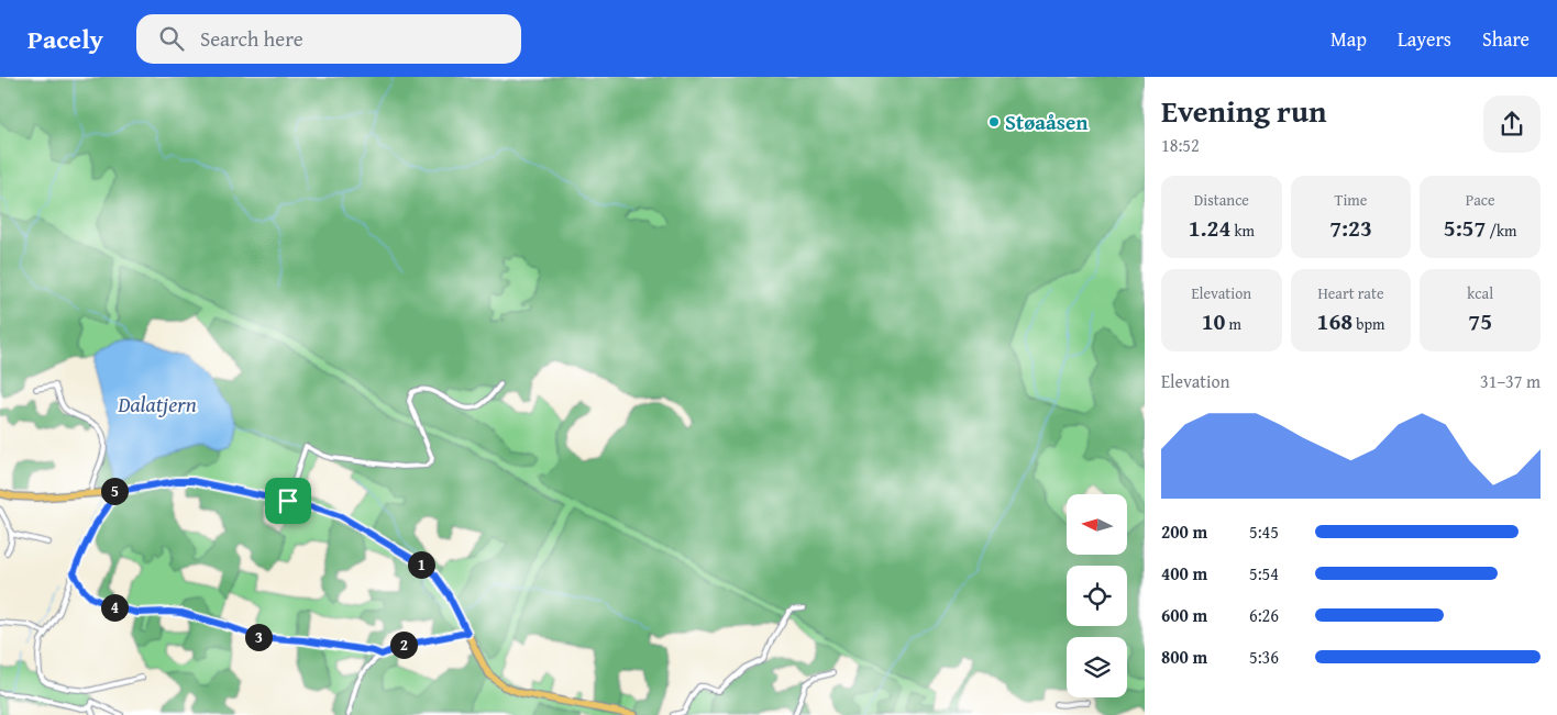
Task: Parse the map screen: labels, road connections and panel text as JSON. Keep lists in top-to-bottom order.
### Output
{
  "water": ["Dalatjern"],
  "places": ["Støaåsen"],
  "north": "left",
  "page": {
    "header": "Pacely",
    "search": "Search here",
    "nav": ["Map", "Layers", "Share"],
    "heading": ["Evening run", "18:52"],
    "stats": [
      ["Distance", "1.24 km"],
      ["Time", "7:23"],
      ["Pace", "5:57 /km"],
      ["Elevation", "10 m"],
      ["Heart rate", "168 bpm"],
      ["kcal", "75"]
    ],
    "chart": ["Elevation", "31–37 m"],
    "pins": [
      "5",
      "1",
      "4",
      "3",
      "2"
    ],
    "list": [
      {
        "name": "200 m",
        "note": "5:45"
      },
      {
        "name": "400 m",
        "note": "5:54"
      },
      {
        "name": "600 m",
        "note": "6:26"
      },
      {
        "name": "800 m",
        "note": "5:36"
      }
    ]
  }
}
